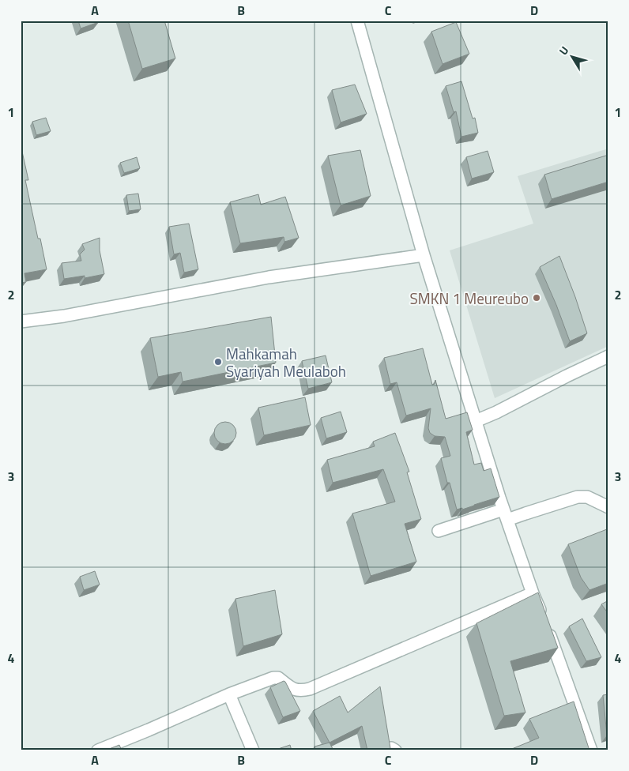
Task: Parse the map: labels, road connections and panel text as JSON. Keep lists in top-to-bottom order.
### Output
{
  "places": ["SMKN 1 Meureubo", "Mahkamah Syariyah Meulaboh"],
  "north": "top left",
  "grid": {
    "columns": [
      "A",
      "B",
      "C",
      "D"
    ],
    "rows": [
      "1",
      "2",
      "3",
      "4"
    ]
  }
}
